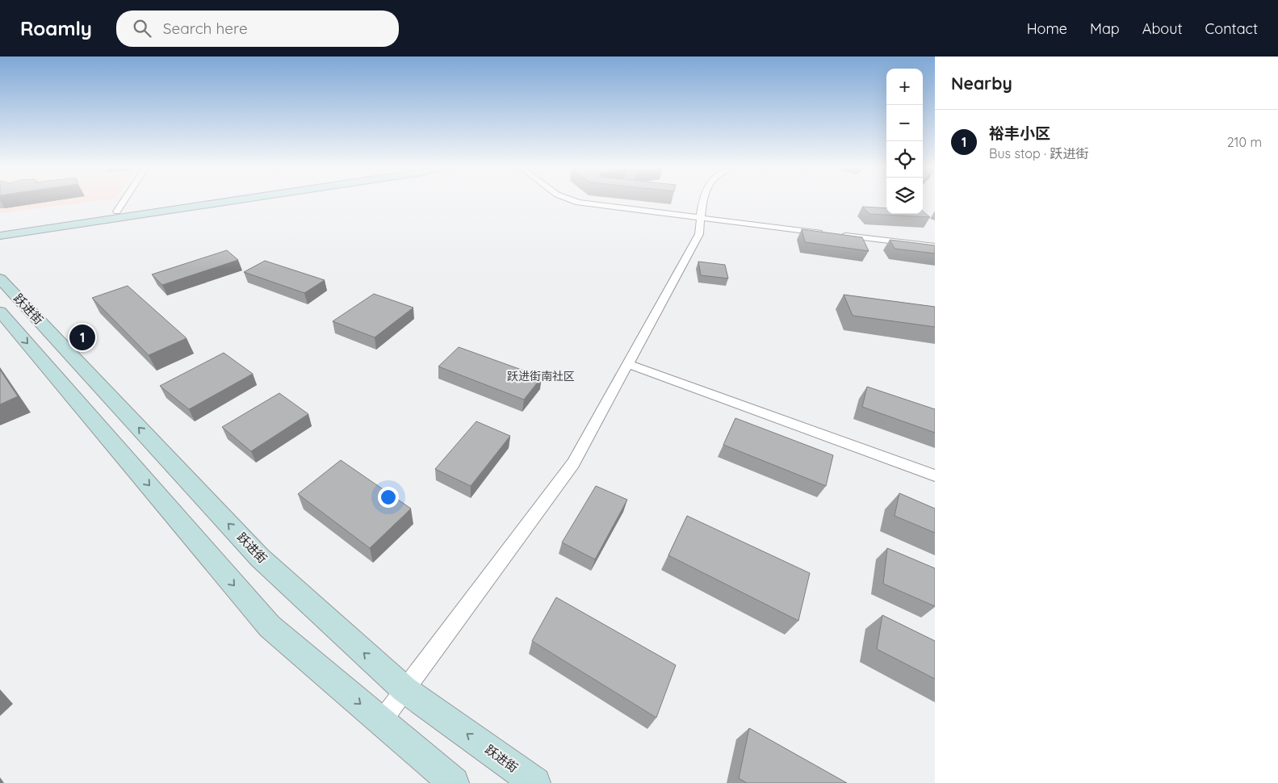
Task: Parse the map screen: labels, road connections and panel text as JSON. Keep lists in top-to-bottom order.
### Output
{
  "streets": {
    "main road": ["跃进街"]
  },
  "districts": ["跃进街南社区"],
  "page": {
    "header": "Roamly",
    "search": "Search here",
    "nav": [
      "Home",
      "Map",
      "About",
      "Contact"
    ],
    "heading": "Nearby",
    "map_buttons": ["+", "−"],
    "list": [
      {
        "mark": "1",
        "name": "裕丰小区",
        "note": "Bus stop · 跃进街",
        "value": "210 m"
      }
    ],
    "pins": "1"
  }
}
